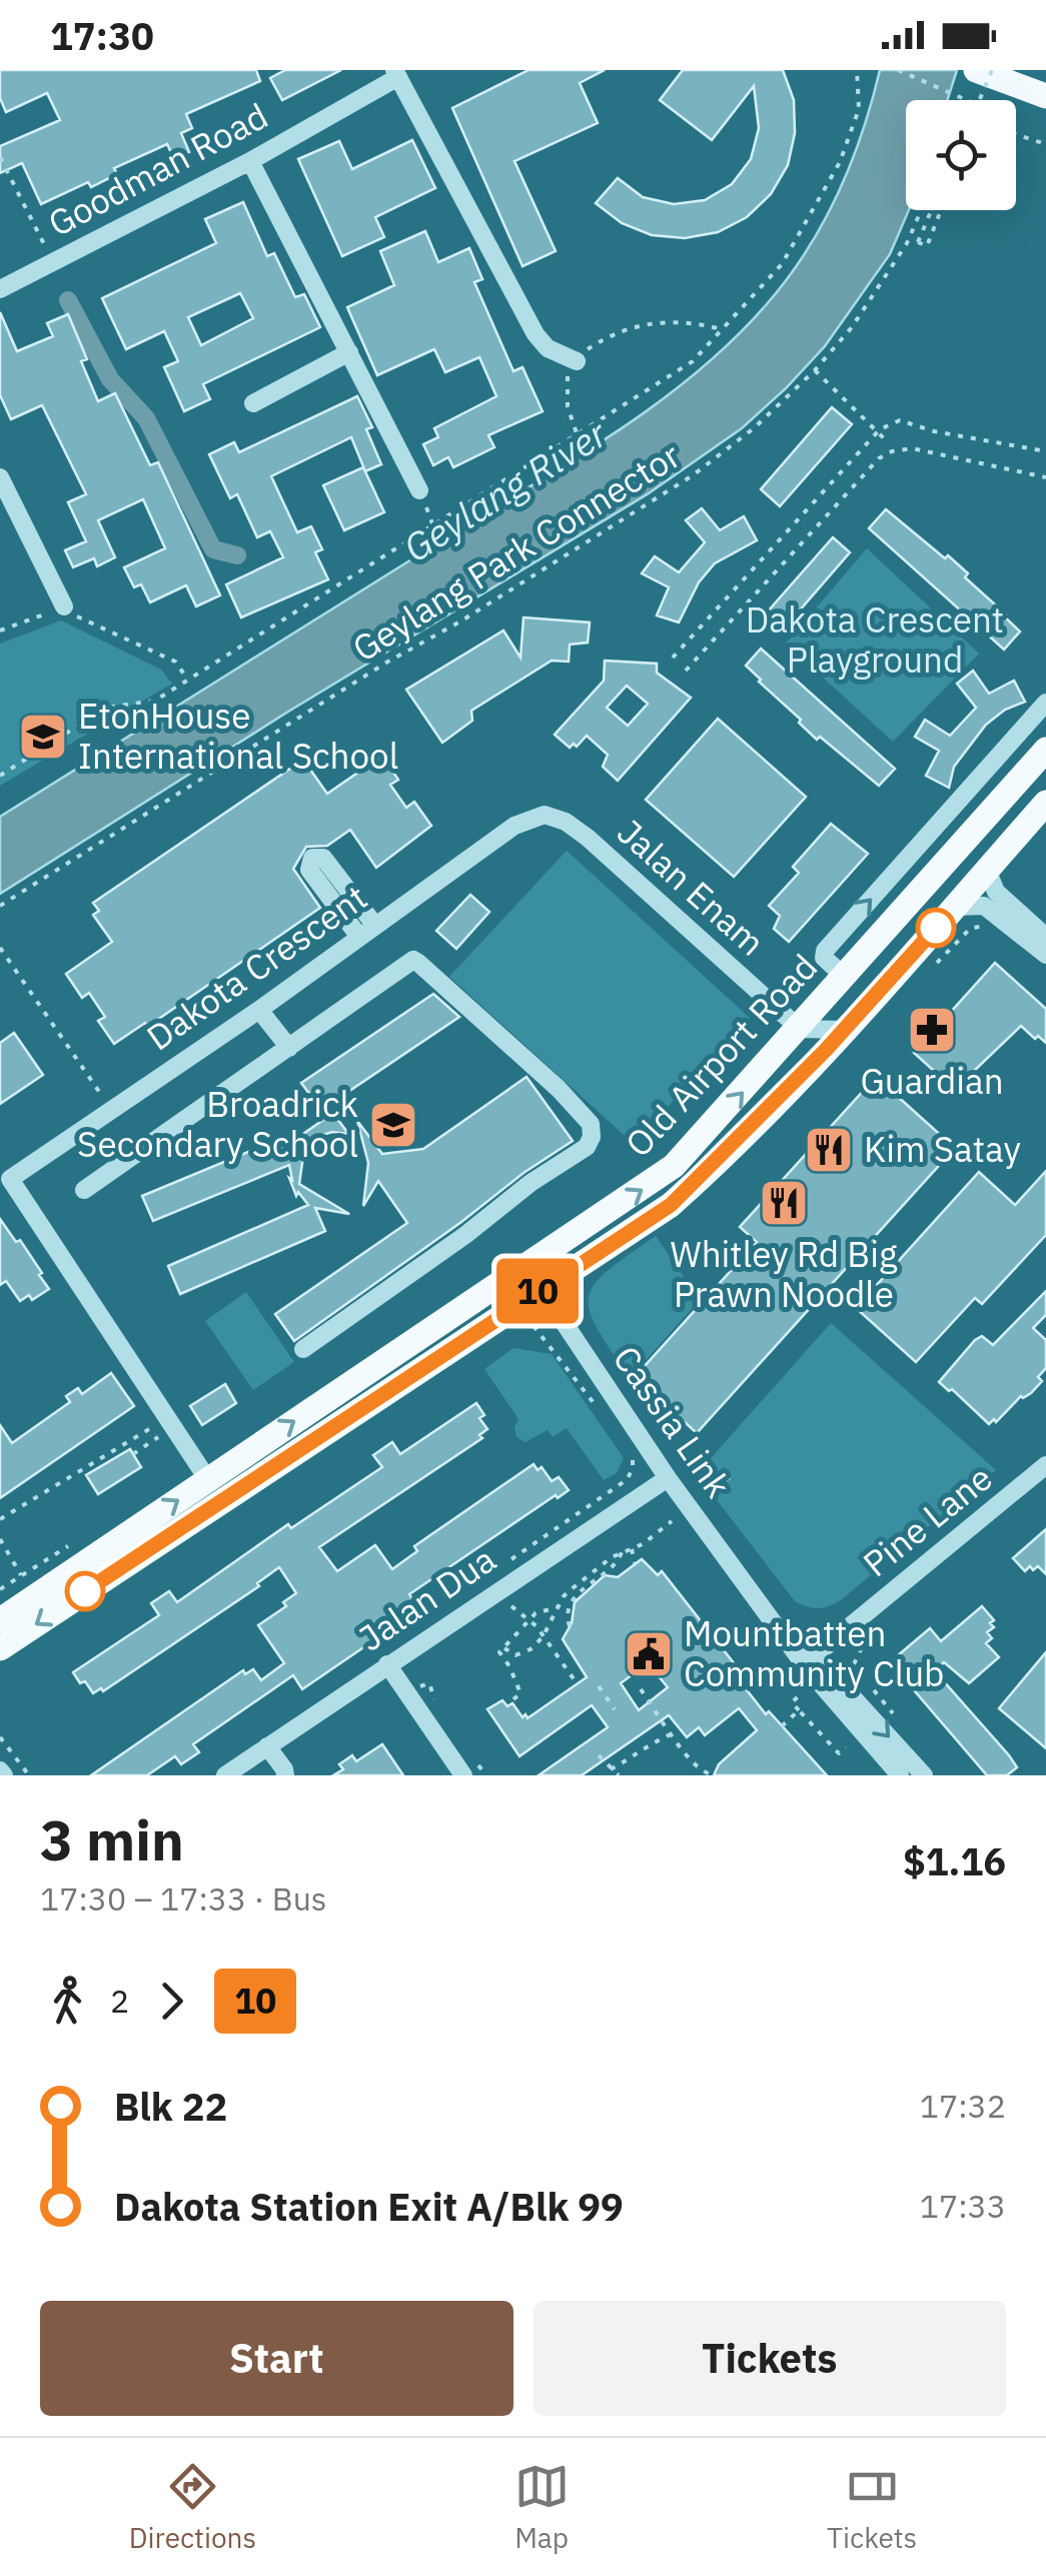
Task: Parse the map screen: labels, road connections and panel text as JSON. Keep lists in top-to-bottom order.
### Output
{
  "streets": {
    "main road": ["Old Airport Road"],
    "street": [
      "Goodman Road",
      "Jalan Enam",
      "Dakota Crescent",
      "Cassia Link",
      "Pine Lane",
      "Jalan Dua"
    ],
    "path": ["Geylang Park Connector"]
  },
  "crossings": [
    ["Goodman Road", "Geylang Park Connector"],
    ["Jalan Enam", "Dakota Crescent"],
    ["Jalan Enam", "Old Airport Road"],
    ["Dakota Crescent", "Old Airport Road"],
    ["Old Airport Road", "Cassia Link"],
    ["Cassia Link", "Pine Lane"],
    ["Cassia Link", "Jalan Dua"]
  ],
  "water": ["Geylang River"],
  "parks": ["Dakota Crescent Playground"],
  "places": {
    "school or university": ["EtonHouse International School", "Broadrick Secondary School"],
    "pharmacy": ["Guardian"],
    "restaurant": ["Kim Satay", "Whitley Rd Big Prawn Noodle"],
    "public building": ["Mountbatten Community Club"]
  },
  "lines": ["bus line 10"],
  "page": {
    "status": "17:30",
    "on_map": "10",
    "heading": ["3 min", "17:30 – 17:33 · Bus", "$1.16"],
    "legs": ["2", "10"],
    "list": [
      {
        "name": "Blk 22",
        "value": "17:32"
      },
      {
        "name": "Dakota Station Exit A/Blk 99",
        "value": "17:33"
      }
    ],
    "buttons": ["Start", "Tickets"],
    "tabs": ["Directions", "Map", "Tickets"]
  }
}
